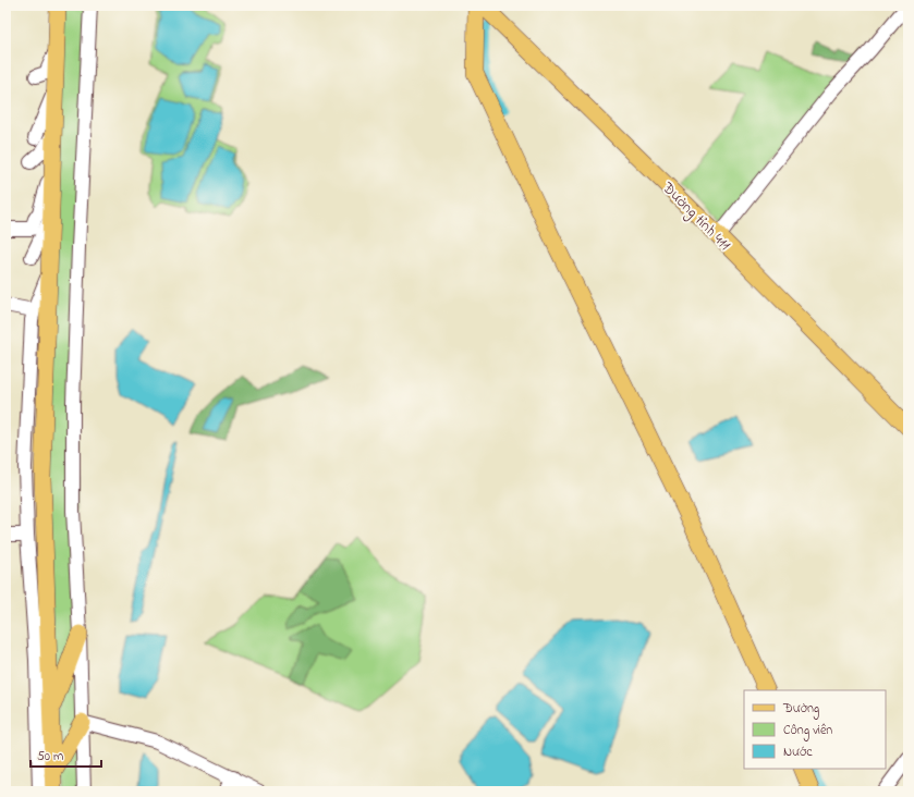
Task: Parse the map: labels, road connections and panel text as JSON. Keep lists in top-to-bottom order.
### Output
{
  "streets": {
    "main road": ["Đường tỉnh 411"]
  },
  "legend": ["Đường", "Công viên", "Nước"],
  "scale_bar": "50 m"
}
